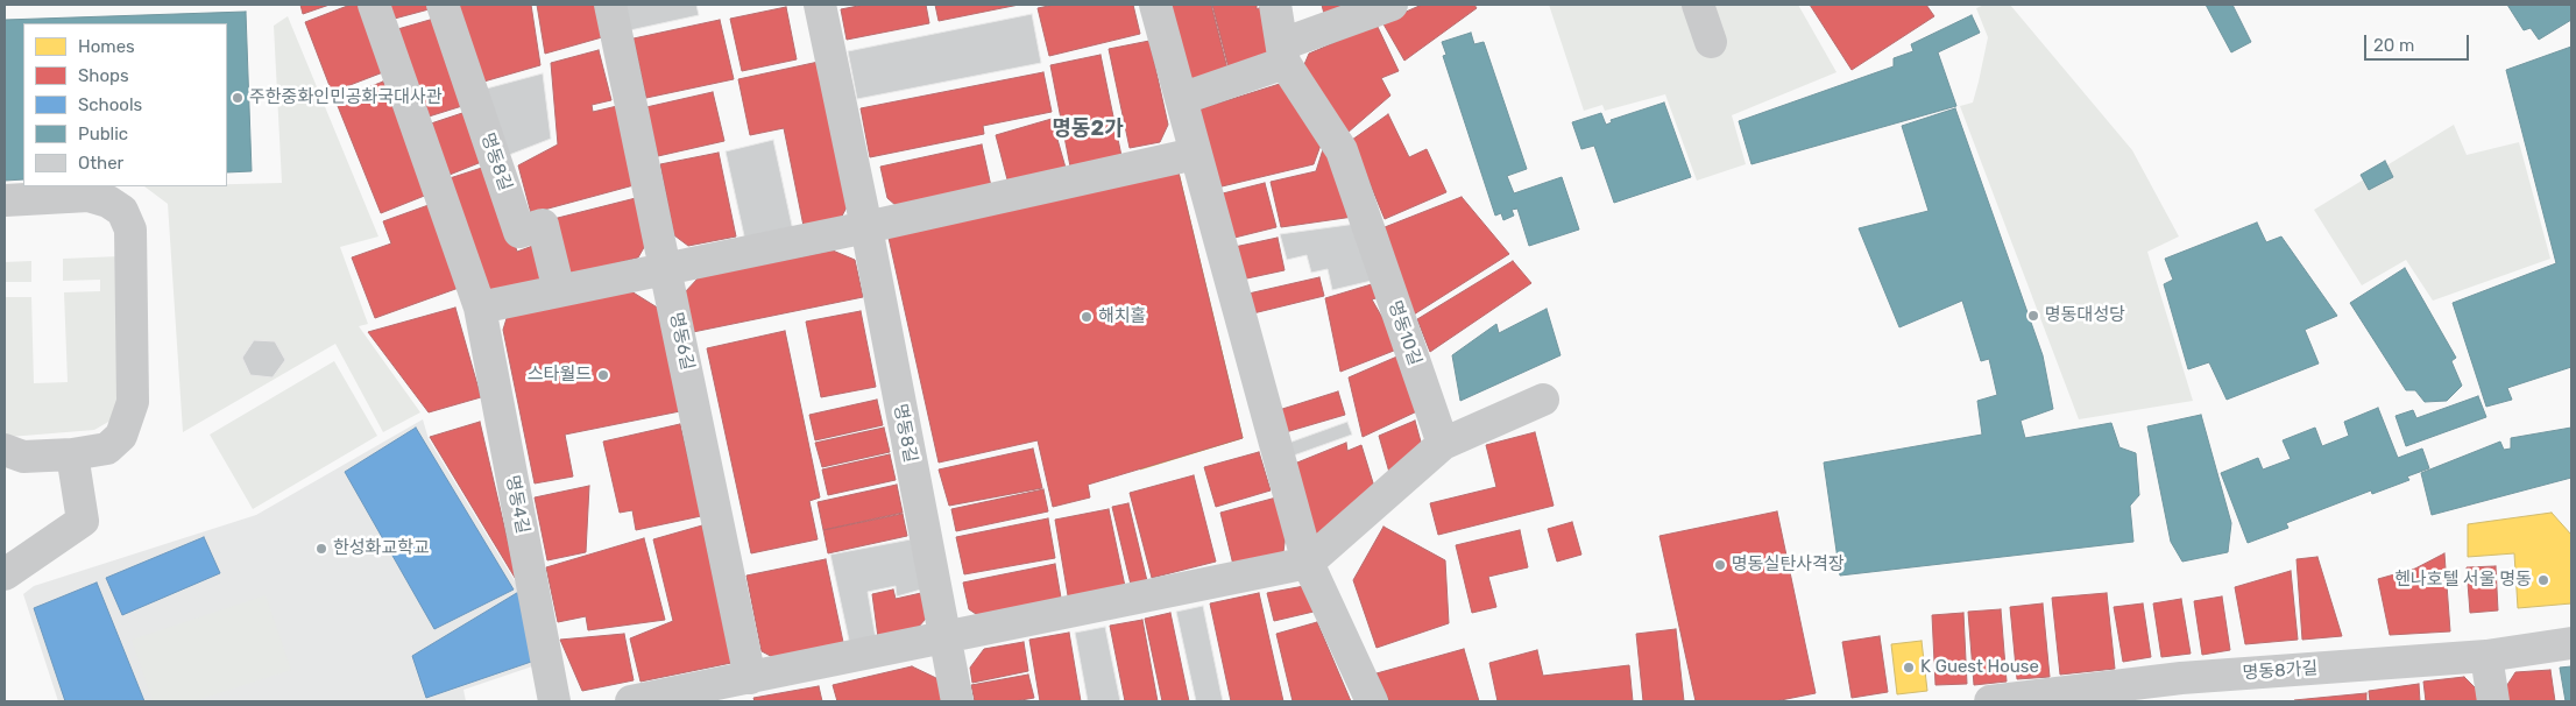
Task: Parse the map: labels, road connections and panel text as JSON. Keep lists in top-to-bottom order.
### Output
{
  "streets": {
    "street": [
      "명동8길",
      "명동10길",
      "명동6길",
      "명동4길",
      "명동8가길"
    ]
  },
  "districts": ["명동2가"],
  "places": [
    "주한중화인민공화국대사관",
    "명동대성당",
    "해치홀",
    "스타월드",
    "한성화교학교",
    "명동실탄사격장",
    "헨나호텔 서울 명동",
    "K Guest House"
  ],
  "legend": [
    "Homes",
    "Shops",
    "Schools",
    "Public",
    "Other"
  ],
  "scale_bar": "20 m"
}
